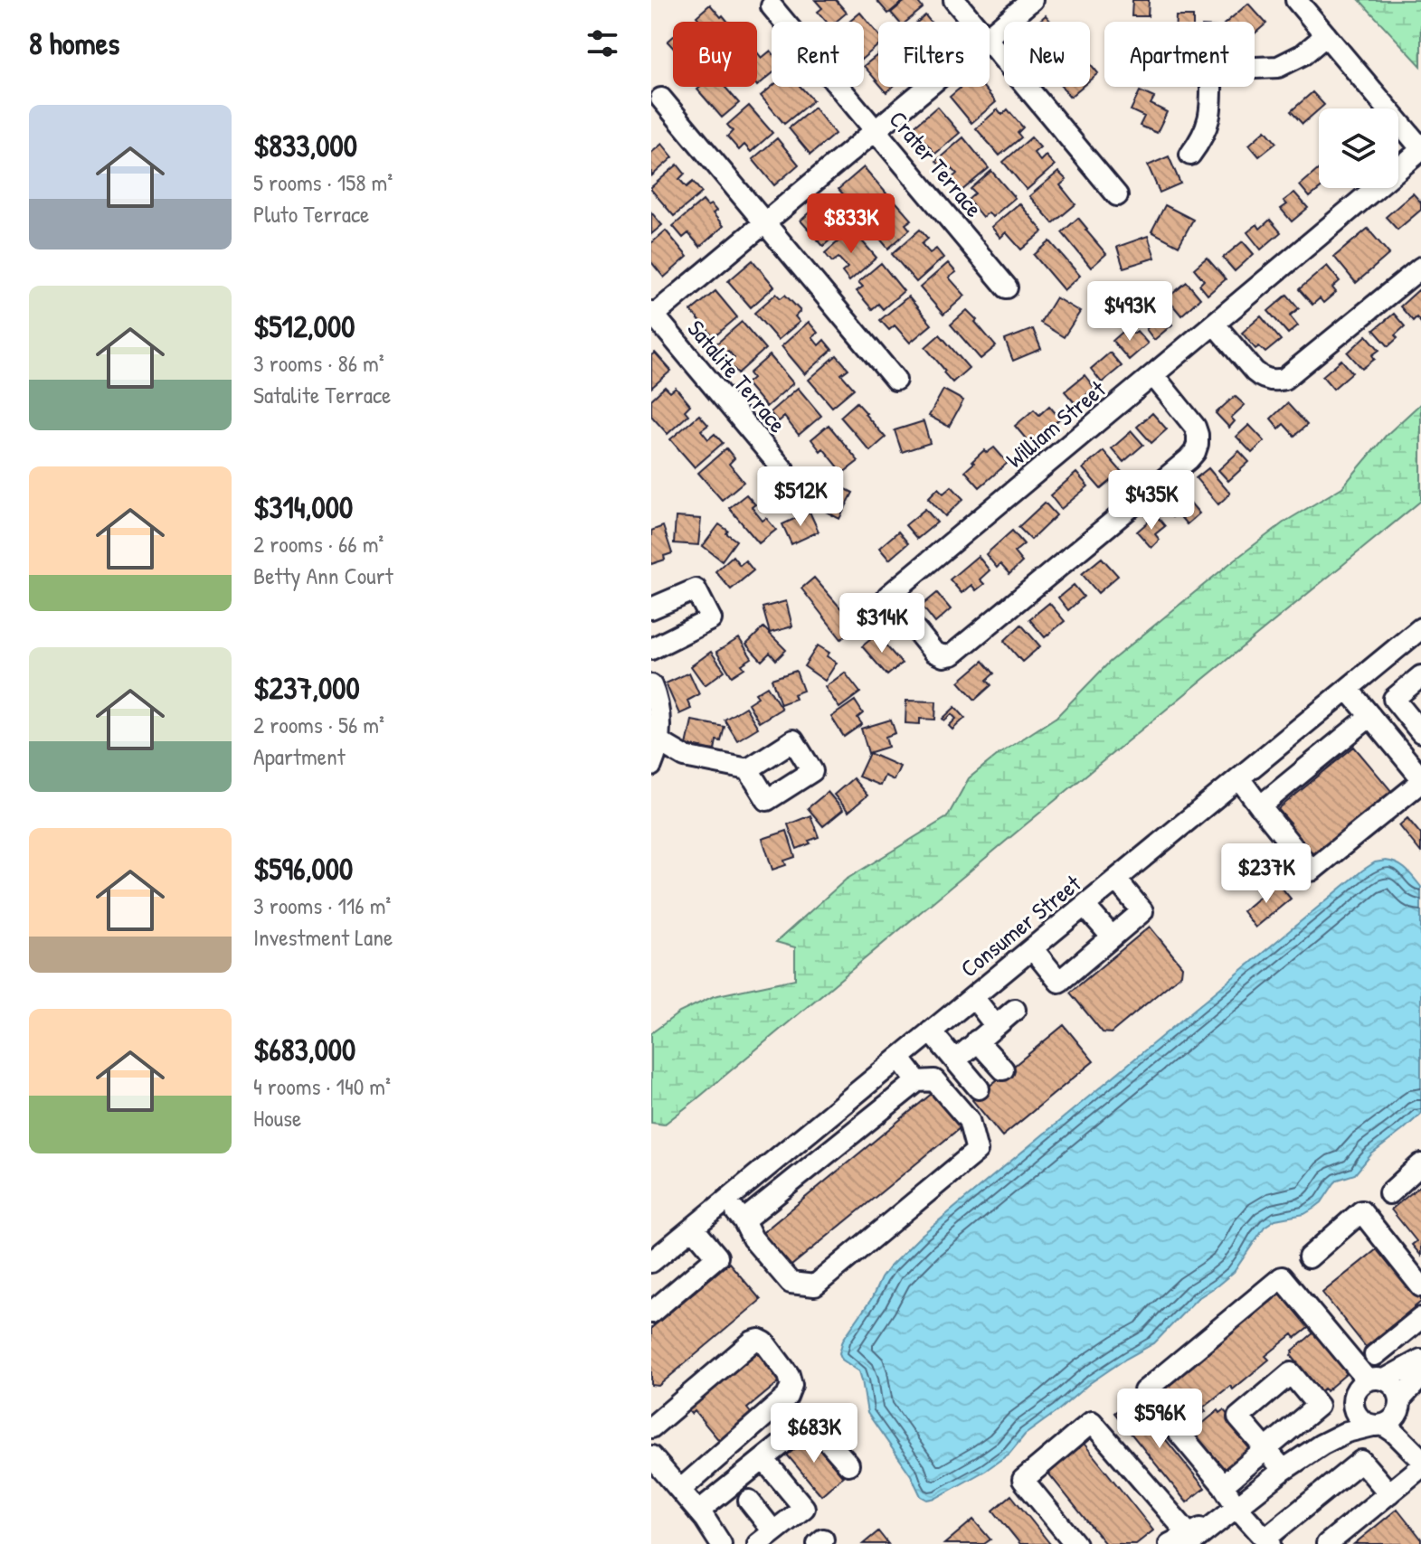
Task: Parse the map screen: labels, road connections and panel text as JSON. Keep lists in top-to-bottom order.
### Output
{
  "streets": {
    "street": [
      "Crater Terrace",
      "Satalite Terrace",
      "William Street",
      "Consumer Street"
    ]
  },
  "page": {
    "heading": "8 homes",
    "chip": [
      "Buy",
      "Rent",
      "Filters",
      "New",
      "Apartment"
    ],
    "list": [
      {
        "name": "$833,000",
        "note": "5 rooms · 158 m² · Pluto Terrace"
      },
      {
        "name": "$512,000",
        "note": "3 rooms · 86 m² · Satalite Terrace"
      },
      {
        "name": "$314,000",
        "note": "2 rooms · 66 m² · Betty Ann Court"
      },
      {
        "name": "$237,000",
        "note": "2 rooms · 56 m² · Apartment"
      },
      {
        "name": "$596,000",
        "note": "3 rooms · 116 m² · Investment Lane"
      },
      {
        "name": "$683,000",
        "note": "4 rooms · 140 m² · House"
      }
    ],
    "price": [
      "$833K",
      "$493K",
      "$512K",
      "$435K",
      "$314K",
      "$237K",
      "$596K",
      "$683K"
    ]
  }
}
